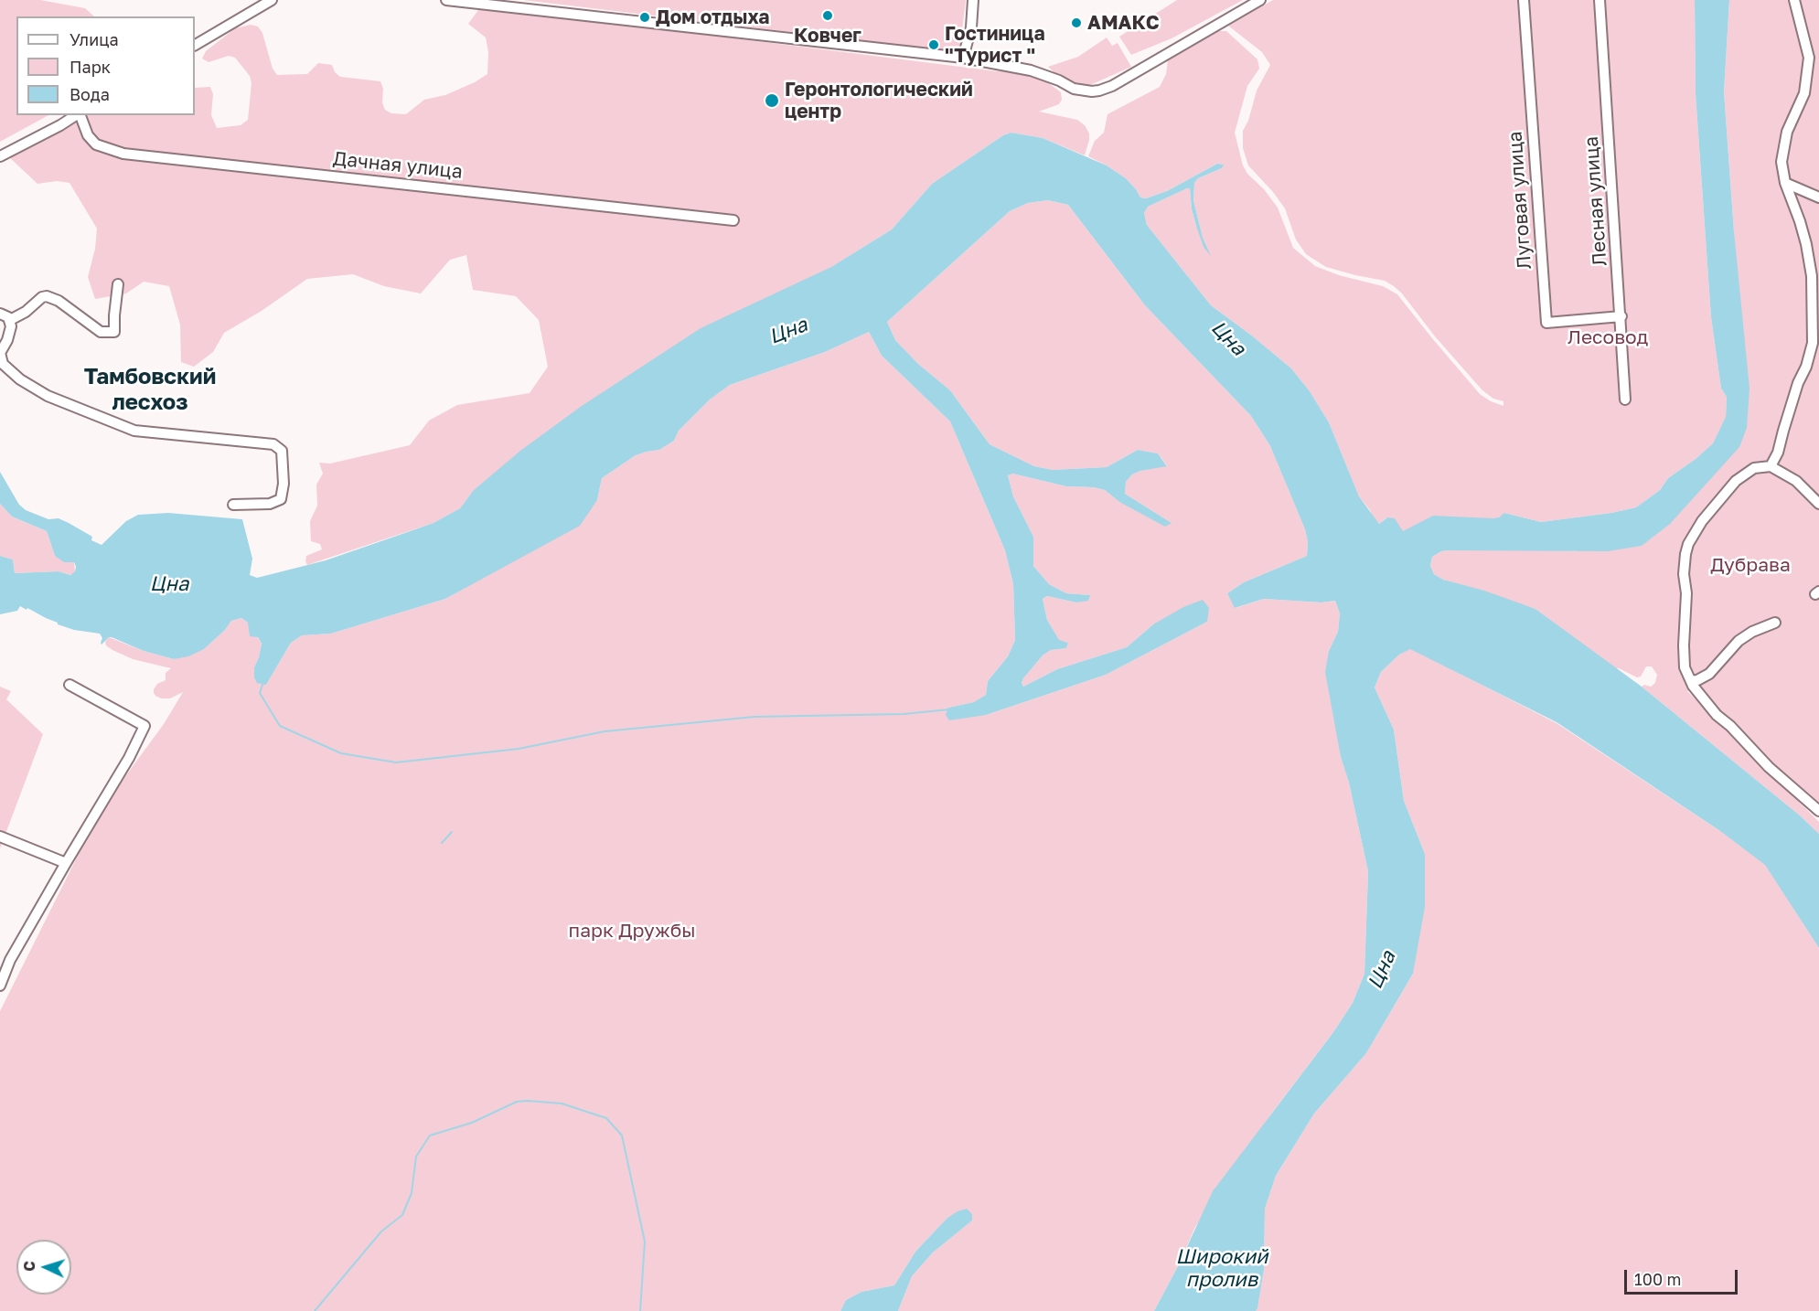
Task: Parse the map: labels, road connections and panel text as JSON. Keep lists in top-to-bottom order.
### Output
{
  "streets": {
    "street": ["Дачная улица", "Луговая улица", "Лесная улица"]
  },
  "crossings": [
    ["Луговая улица", "Лесная улица"]
  ],
  "districts": ["Тамбовский лесхоз"],
  "water": ["Цна", "Широкий пролив"],
  "parks": ["Лесовод", "Дубрава", "парк Дружбы"],
  "places": [
    "Ковчег",
    "Дом отдыха",
    "АМАКС",
    "Гостиница \"Турист \"",
    "Геронтологический центр"
  ],
  "legend": ["Улица", "Парк", "Вода"],
  "scale_bar": "100 m",
  "north": "left"
}
